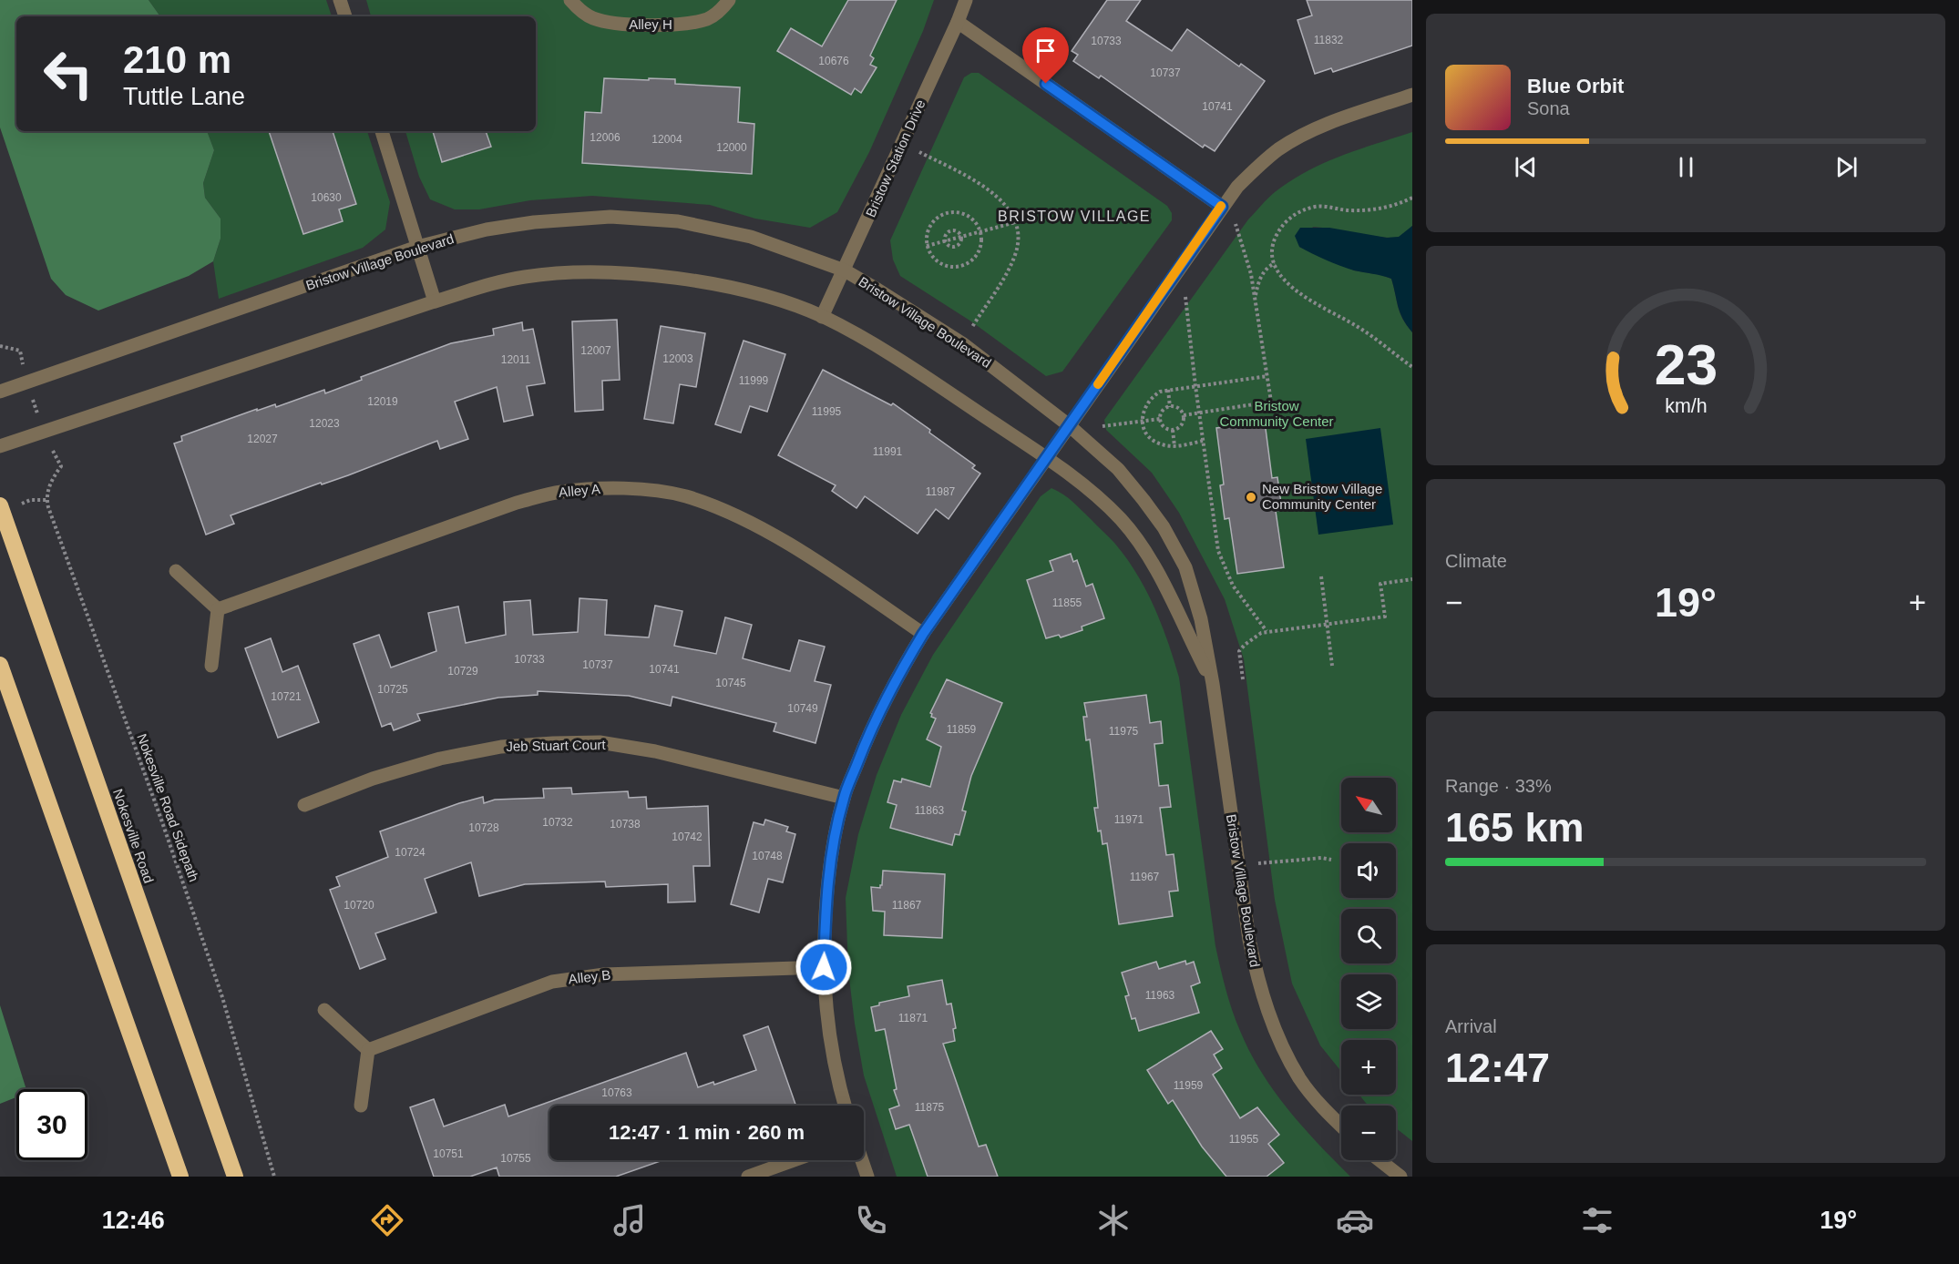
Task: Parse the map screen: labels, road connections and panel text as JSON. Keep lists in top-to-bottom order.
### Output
{
  "streets": {
    "highway": ["Nokesville Road"],
    "street": [
      "Alley H",
      "Bristow Station Drive",
      "Bristow Village Boulevard",
      "Alley A",
      "Jeb Stuart Court",
      "Alley B"
    ],
    "path": ["Nokesville Road Sidepath"]
  },
  "crossings": [
    ["Bristow Station Drive", "Bristow Village Boulevard"]
  ],
  "districts": ["BRISTOW VILLAGE"],
  "parks": ["Bristow Community Center"],
  "places": ["New Bristow Village Community Center"],
  "house_numbers": [
    "11832",
    "10733",
    "10676",
    "10737",
    "10741",
    "12006",
    "12004",
    "12000",
    "10630",
    "12007",
    "12003",
    "12011",
    "11999",
    "12019",
    "11995",
    "12023",
    "12027",
    "11991",
    "11987",
    "11855",
    "10733",
    "10737",
    "10741",
    "10729",
    "10745",
    "10725",
    "10721",
    "10749",
    "11859",
    "11975",
    "11863",
    "11971",
    "10732",
    "10738",
    "10728",
    "10742",
    "10724",
    "10748",
    "11967",
    "10720",
    "11867",
    "11963",
    "11871",
    "11959",
    "10763",
    "11875",
    "11955",
    "10751",
    "10755"
  ],
  "north": "top left",
  "page": {
    "turn": ["210 m", "Tuttle Lane"],
    "song": ["Blue Orbit", "Sona"],
    "tile": [
      "Climate",
      ["Range · 33%", "165 km"],
      ["Arrival", "12:47"]
    ],
    "heat": ["−", "19°", "+"],
    "map_buttons": ["+", "−"],
    "limit": "30",
    "trip": "12:47 · 1 min · 260 m",
    "tabs": ["12:46", "19°"],
    "gauge": ["23", "km/h"]
  }
}
